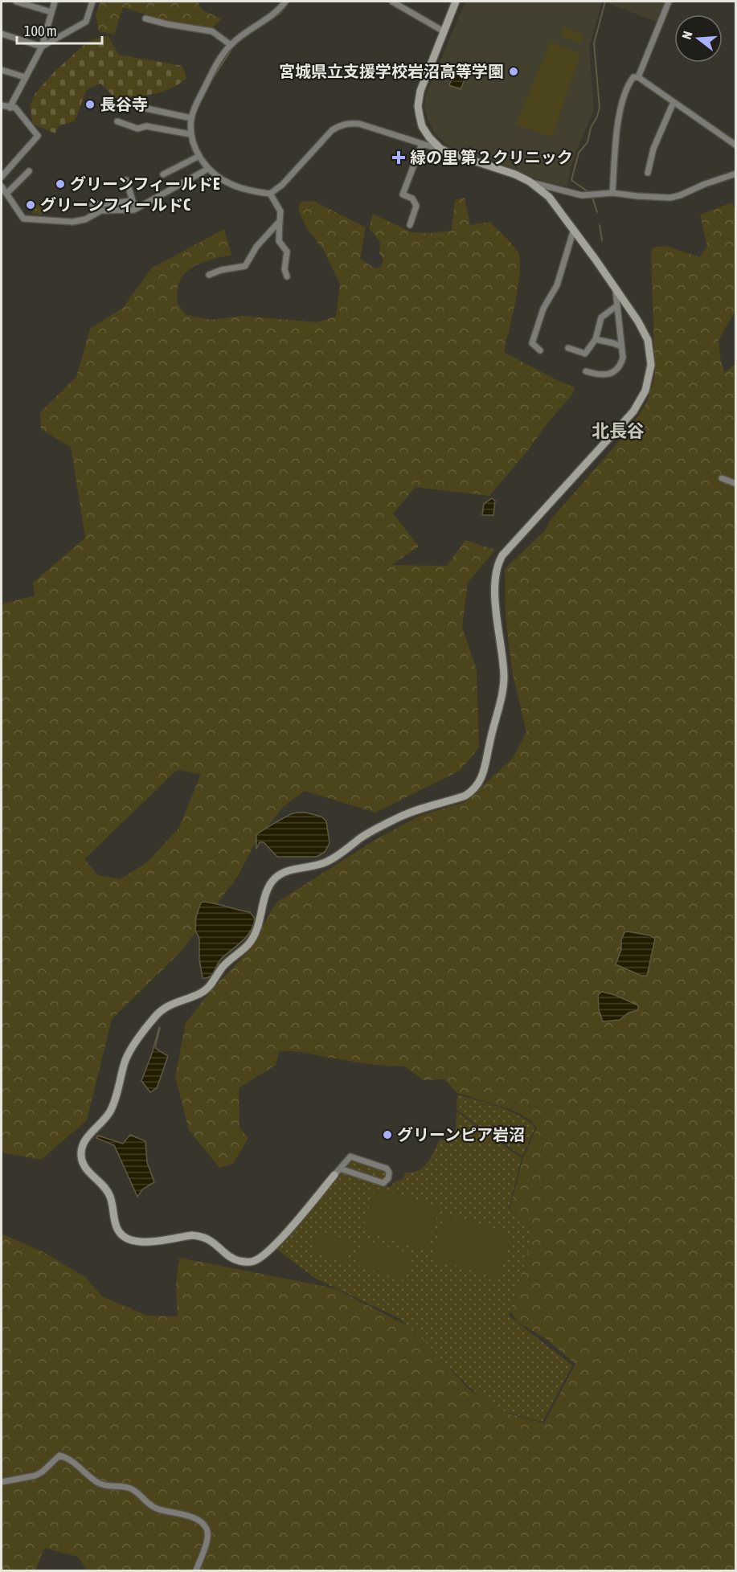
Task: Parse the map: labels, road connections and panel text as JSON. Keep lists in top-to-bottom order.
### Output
{
  "districts": ["北長谷"],
  "places": {
    "other": [
      "宮城県立支援学校岩沼高等学園",
      "長谷寺",
      "グリーンフィールドE",
      "グリーンフィールドC",
      "グリーンピア岩沼"
    ],
    "health": ["緑の里 第２クリニック"]
  },
  "scale_bar": "100 m",
  "north": "left"
}
